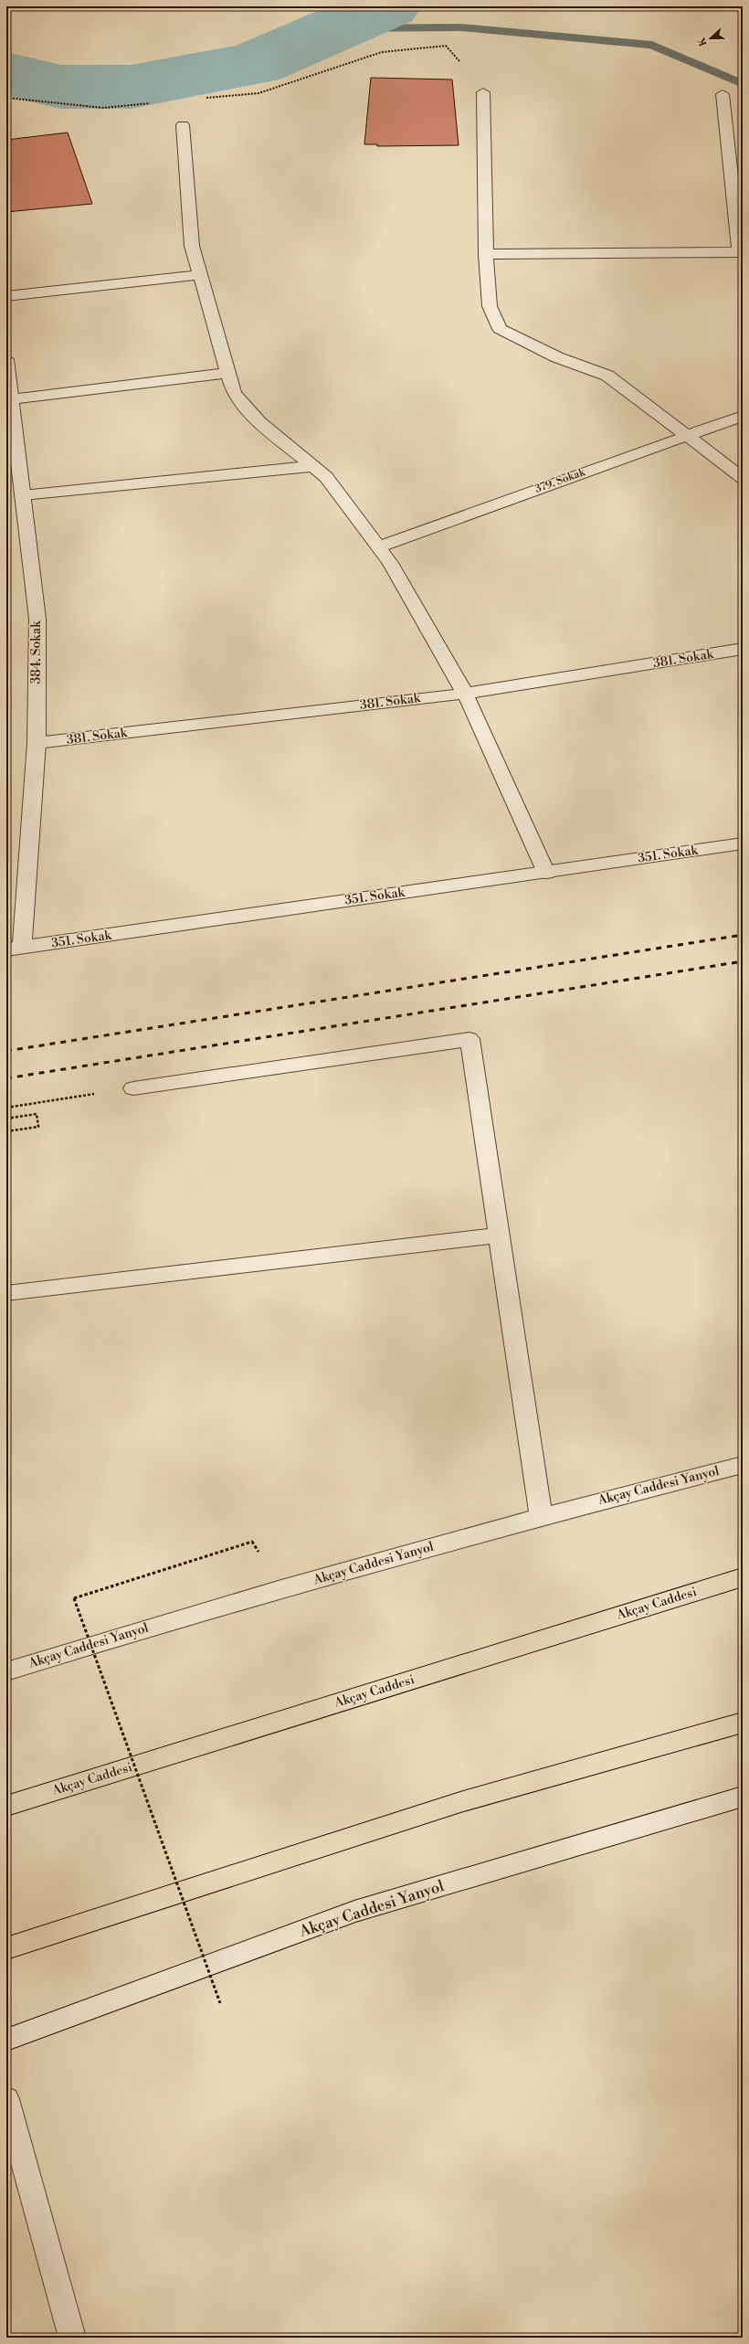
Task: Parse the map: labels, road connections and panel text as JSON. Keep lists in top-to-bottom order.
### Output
{
  "streets": {
    "highway": ["Akçay Caddesi"],
    "street": [
      "379. Sokak",
      "384. Sokak",
      "381. Sokak",
      "351. Sokak",
      "Akçay Caddesi Yanyol"
    ]
  },
  "crossings": [
    ["384. Sokak", "381. Sokak"],
    ["384. Sokak", "351. Sokak"]
  ],
  "north": "left"
}
